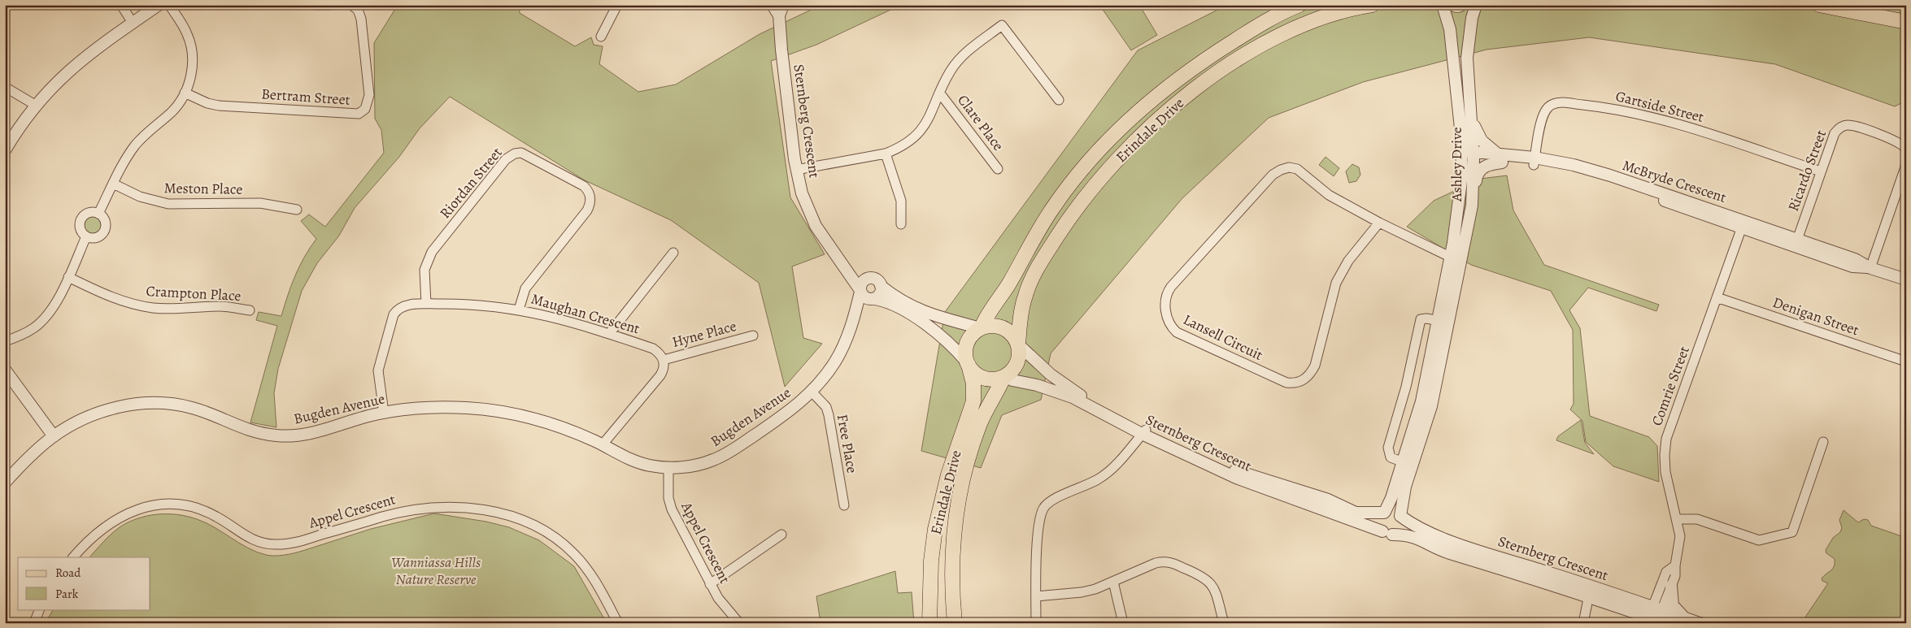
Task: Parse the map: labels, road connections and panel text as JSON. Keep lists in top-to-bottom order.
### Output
{
  "streets": {
    "main road": ["Erindale Drive"],
    "street": [
      "Bertram Street",
      "Gartside Street",
      "Sternberg Crescent",
      "Clare Place",
      "Ashley Drive",
      "Ricardo Street",
      "McBryde Crescent",
      "Riordan Street",
      "Meston Place",
      "Crampton Place",
      "Maughan Crescent",
      "Denigan Street",
      "Hyne Place",
      "Lansell Circuit",
      "Comrie Street",
      "Bugden Avenue",
      "Free Place",
      "Appel Crescent"
    ]
  },
  "crossings": [
    ["Gartside Street", "Ricardo Street"],
    ["Gartside Street", "McBryde Crescent"],
    ["Sternberg Crescent", "Erindale Drive"],
    ["Sternberg Crescent", "Ashley Drive"],
    ["Sternberg Crescent", "Comrie Street"],
    ["Sternberg Crescent", "Bugden Avenue"],
    ["Ashley Drive", "McBryde Crescent"],
    ["Ashley Drive", "Lansell Circuit"],
    ["Ricardo Street", "McBryde Crescent"],
    ["McBryde Crescent", "Comrie Street"],
    ["Riordan Street", "Maughan Crescent"],
    ["Maughan Crescent", "Hyne Place"],
    ["Maughan Crescent", "Bugden Avenue"],
    ["Denigan Street", "Comrie Street"],
    ["Bugden Avenue", "Free Place"],
    ["Bugden Avenue", "Appel Crescent"]
  ],
  "parks": ["Wanniassa Hills Nature Reserve"],
  "legend": ["Road", "Park"]
}
